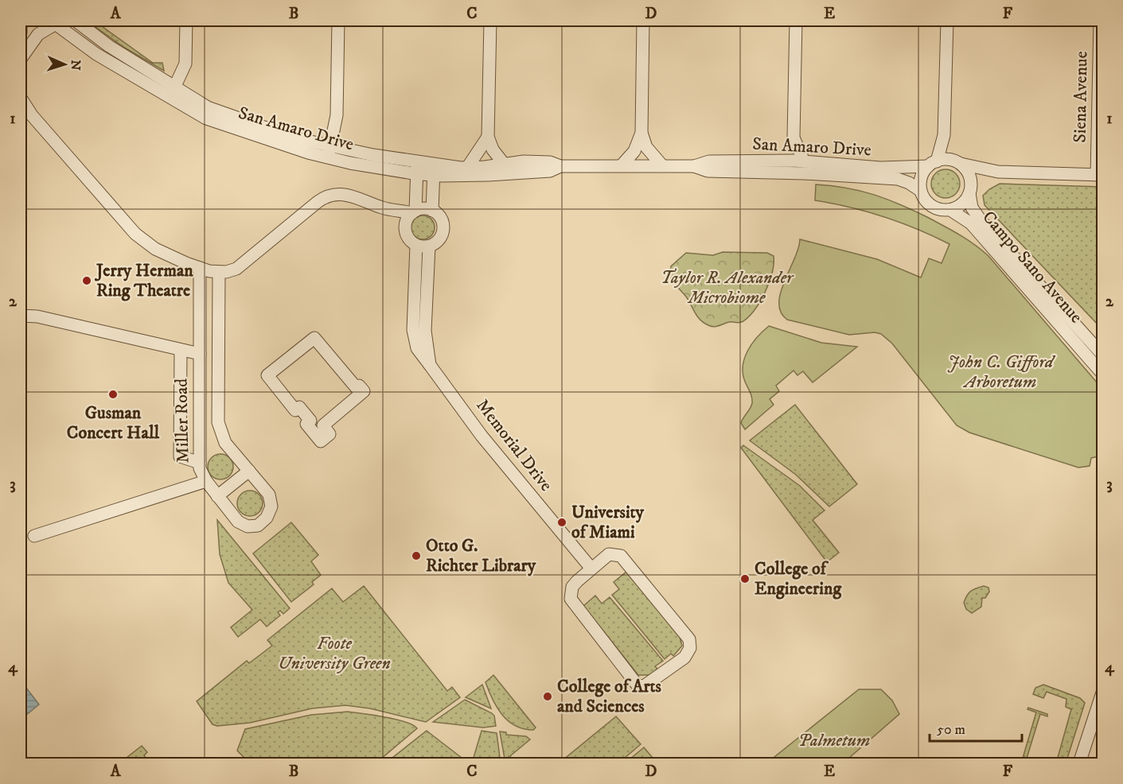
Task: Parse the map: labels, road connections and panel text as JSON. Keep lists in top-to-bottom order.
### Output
{
  "streets": {
    "street": [
      "Siena Avenue",
      "San Amaro Drive",
      "Campo Sano Avenue",
      "Miller Road",
      "Memorial Drive"
    ]
  },
  "crossings": [
    ["San Amaro Drive", "Campo Sano Avenue"]
  ],
  "parks": [
    "Taylor R. Alexander Microbiome",
    "John C. Gifford Arboretum",
    "Foote University Green",
    "Palmetum"
  ],
  "places": [
    "Jerry Herman Ring Theatre",
    "Gusman Concert Hall",
    "University of Miami",
    "Otto G. Richter Library",
    "College of Engineering",
    "College of Arts and Sciences"
  ],
  "scale_bar": "50 m",
  "north": "right",
  "grid": {
    "columns": [
      "A",
      "B",
      "C",
      "D",
      "E",
      "F"
    ],
    "rows": [
      "1",
      "2",
      "3",
      "4"
    ]
  }
}
